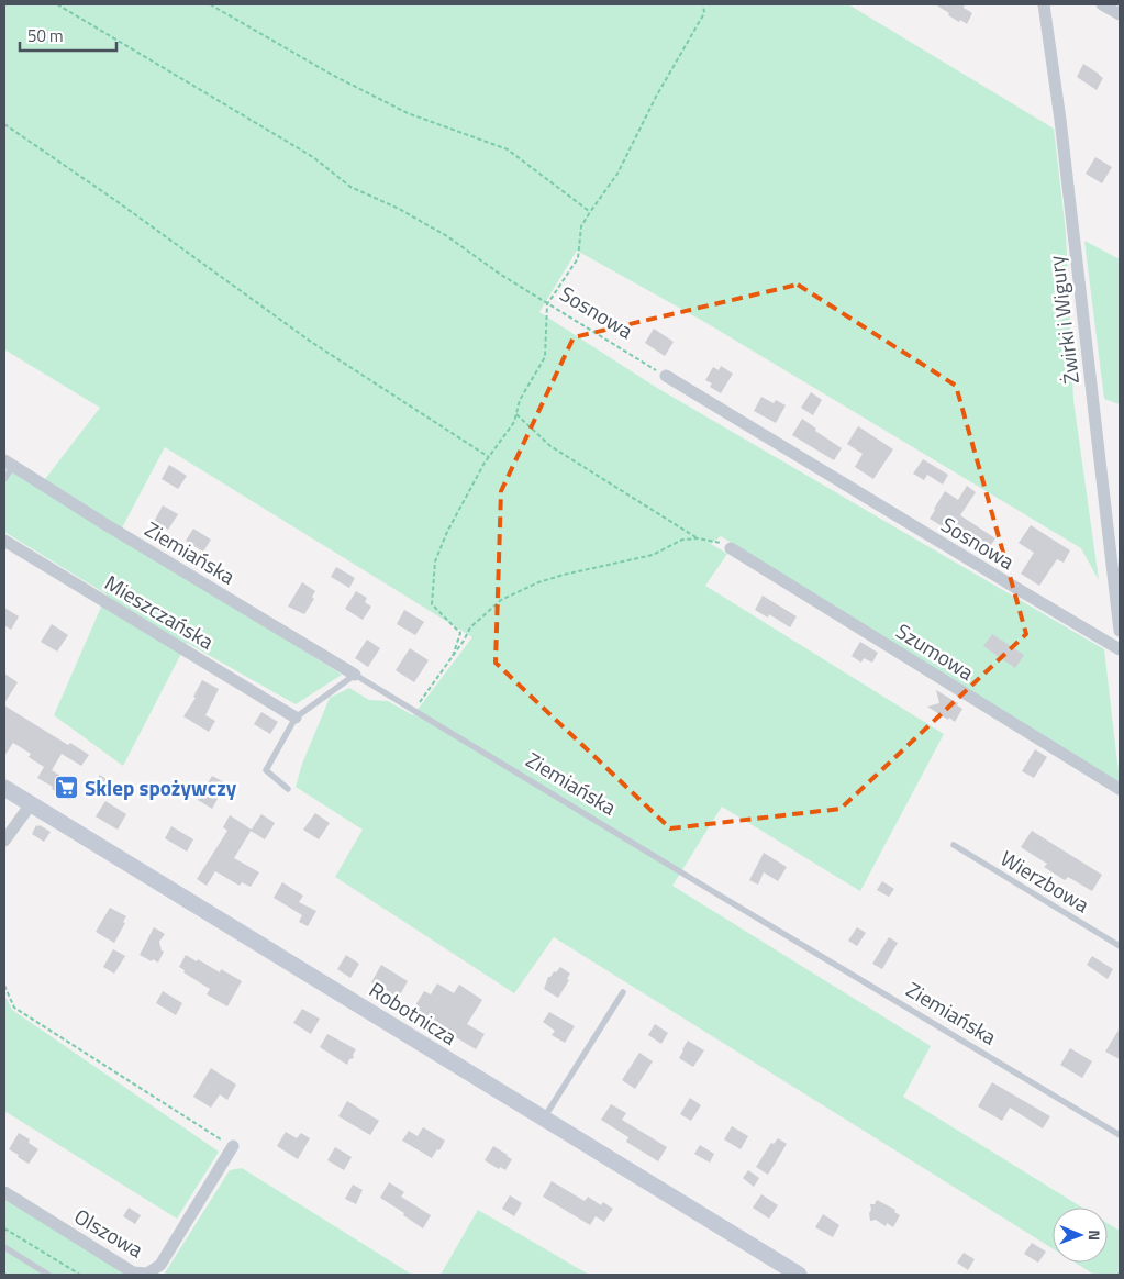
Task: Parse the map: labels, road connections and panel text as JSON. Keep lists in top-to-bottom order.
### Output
{
  "streets": {
    "street": [
      "Sosnowa",
      "Żwirki i Wigury",
      "Ziemiańska",
      "Mieszczańska",
      "Szumowa",
      "Robotnicza",
      "Olszowa"
    ],
    "lane": ["Wierzbowa"]
  },
  "places": {
    "supermarket": ["Sklep spożywczy"]
  },
  "scale_bar": "50 m",
  "north": "right"
}
